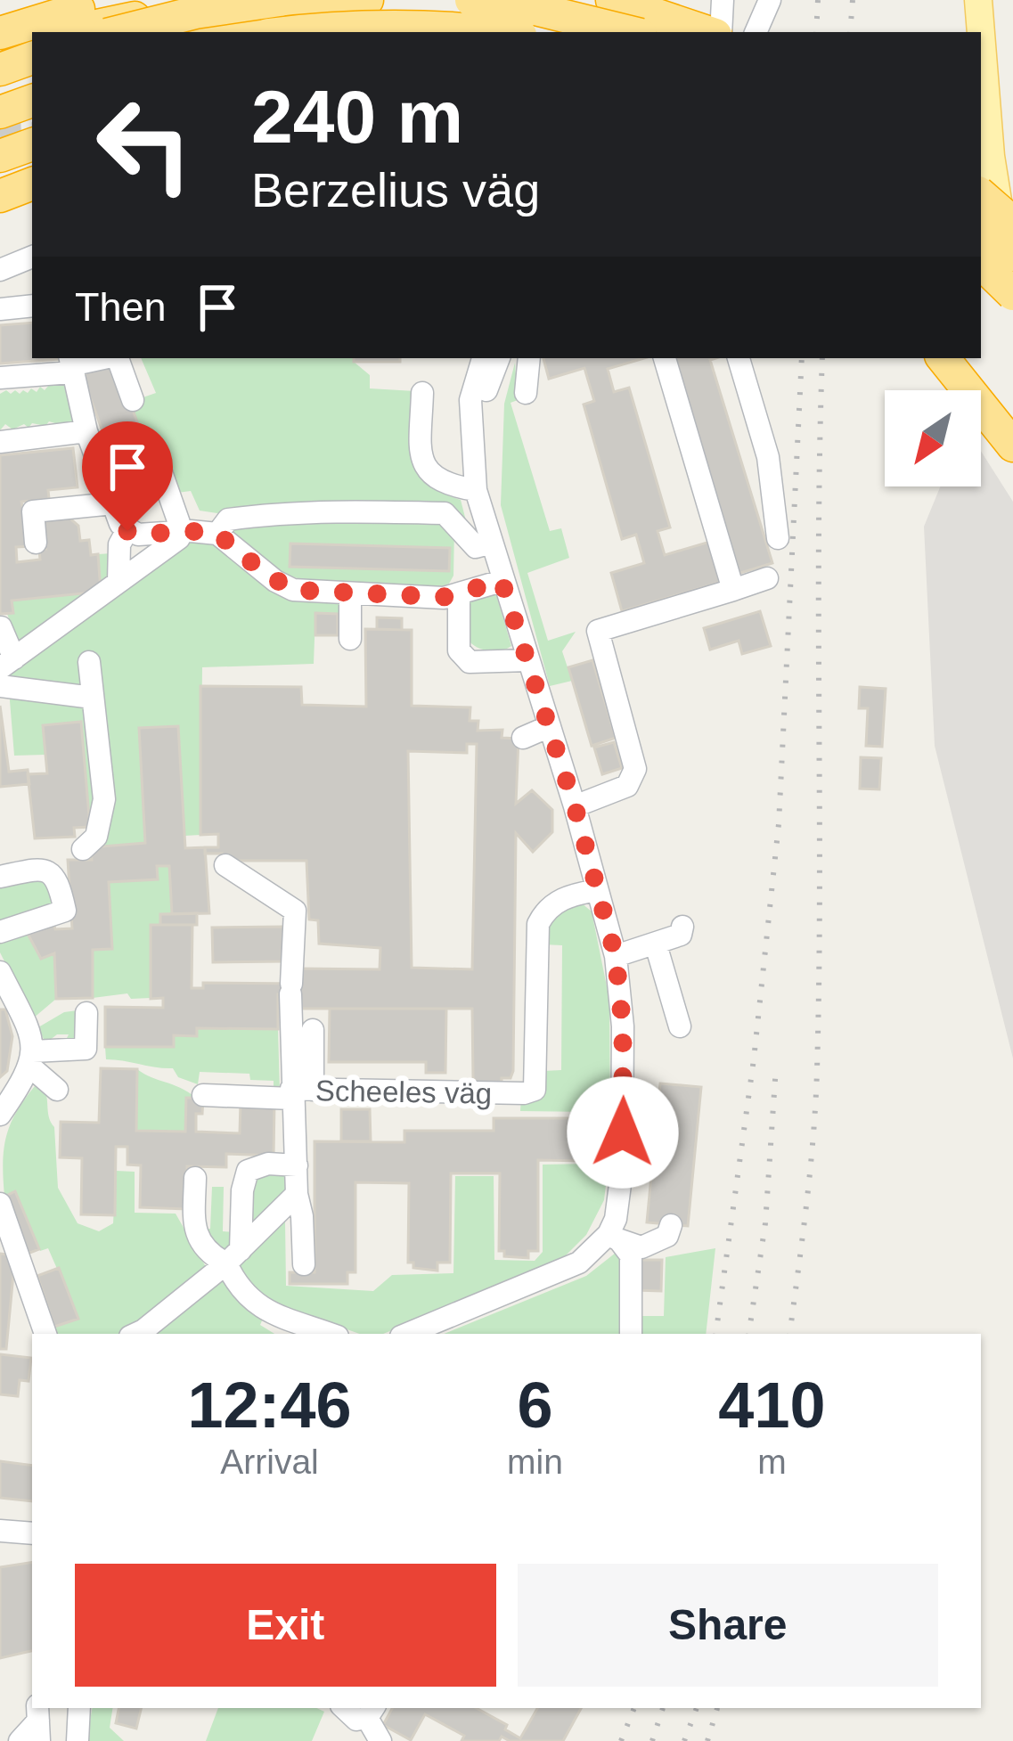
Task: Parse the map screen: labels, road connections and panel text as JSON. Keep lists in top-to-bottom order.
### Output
{
  "streets": {
    "street": ["Scheeles väg"]
  },
  "north": "bottom left",
  "page": {
    "turn": ["240 m", "Berzelius väg"],
    "then": "Then",
    "eta": [
      "12:46",
      "Arrival",
      "6",
      "min",
      "410",
      "m"
    ],
    "buttons": ["Exit", "Share"]
  }
}
